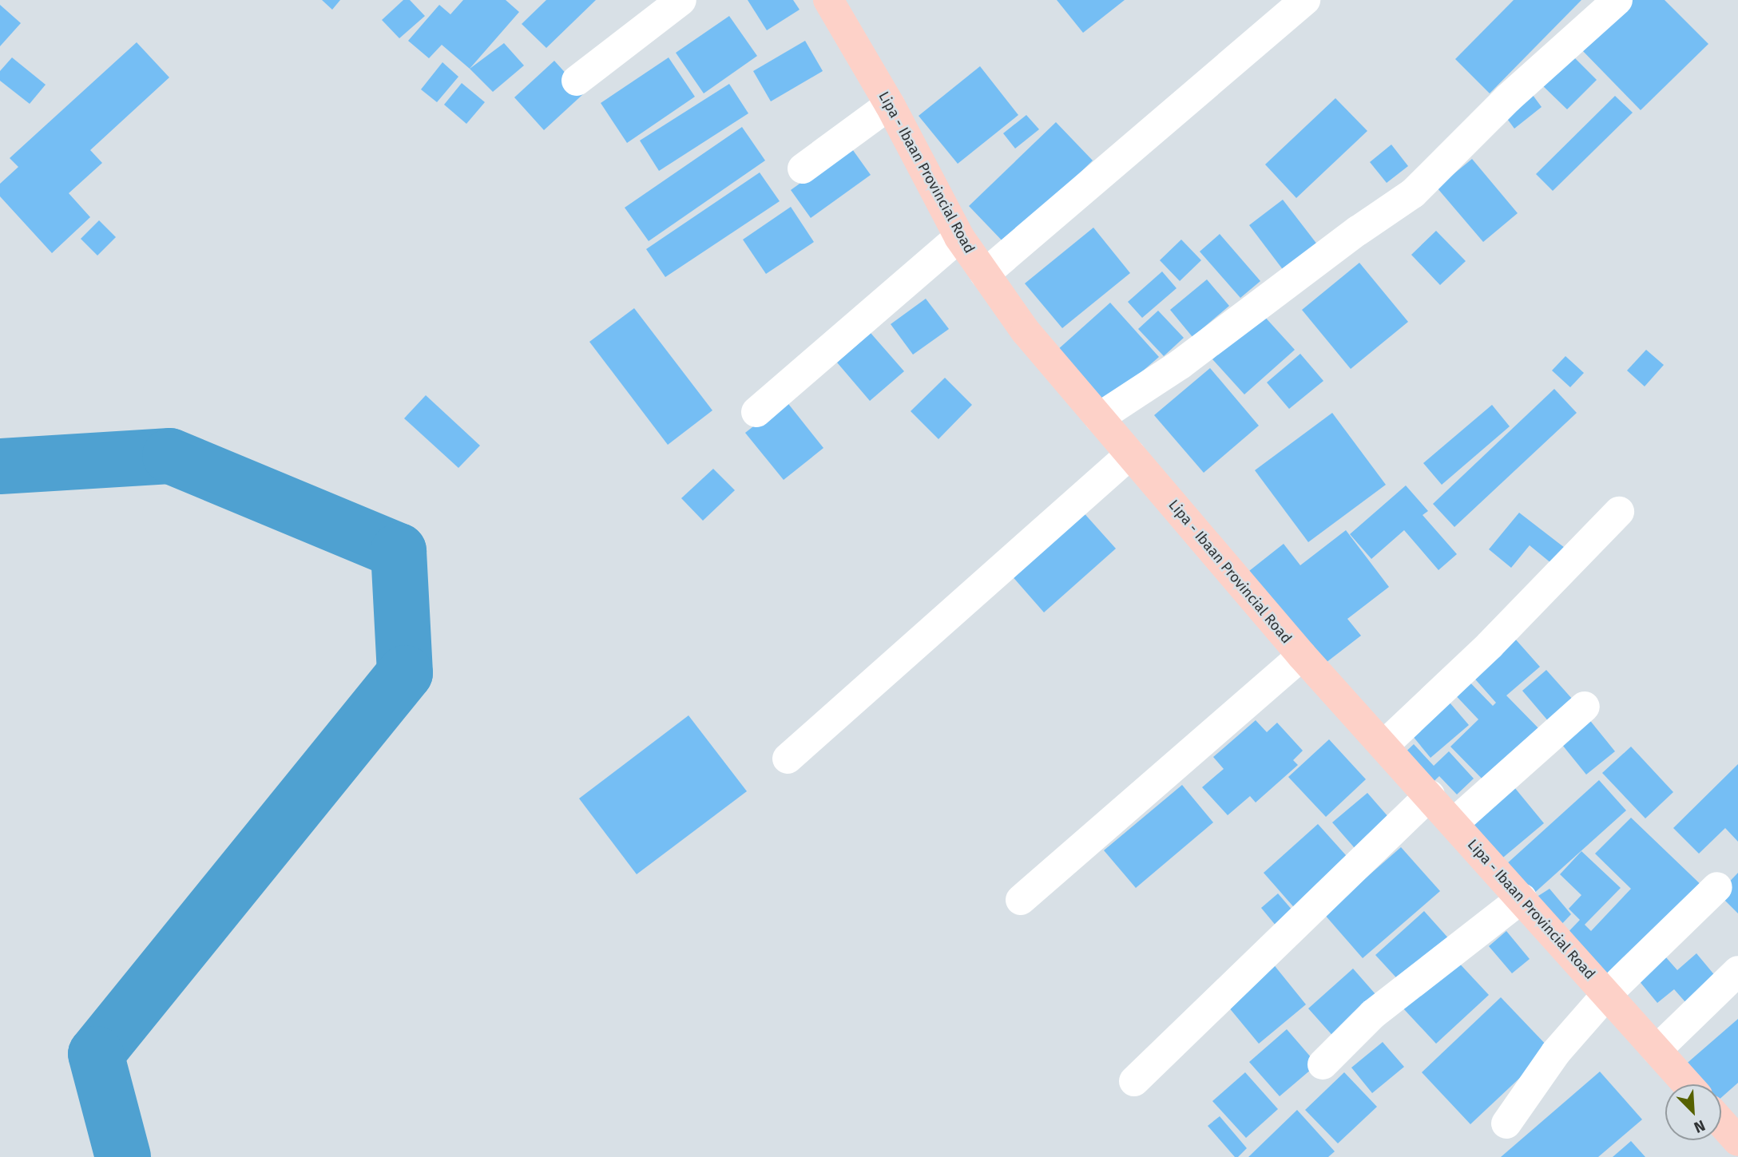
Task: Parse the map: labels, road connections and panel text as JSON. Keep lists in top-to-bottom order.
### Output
{
  "streets": {
    "main road": ["Lipa - Ibaan Provincial Road"]
  },
  "north": "bottom right"
}
